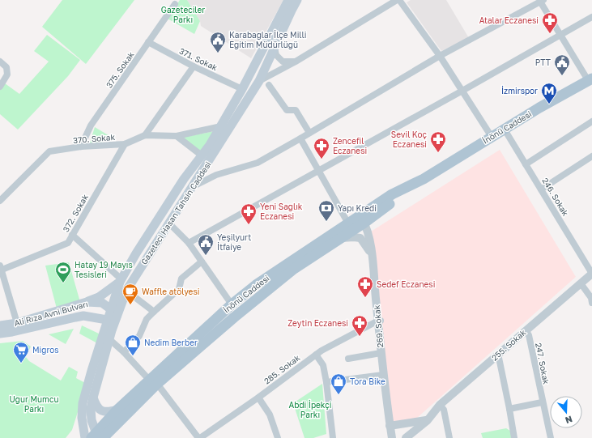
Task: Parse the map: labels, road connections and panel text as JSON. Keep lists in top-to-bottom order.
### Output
{
  "streets": {
    "main road": ["İnönü Caddesi", "Gazeteci Hasan Tahsin Caddesi", "Ali Rıza Avni Bulvarı"],
    "street": [
      "371. Sokak",
      "375. Sokak",
      "370. Sokak",
      "246. Sokak",
      "372. Sokak",
      "269. Sokak",
      "255. Sokak",
      "247. Sokak",
      "285. Sokak"
    ]
  },
  "crossings": [
    ["371. Sokak", "375. Sokak"],
    ["371. Sokak", "Gazeteci Hasan Tahsin Caddesi"],
    ["375. Sokak", "370. Sokak"],
    ["İnönü Caddesi", "246. Sokak"],
    ["İnönü Caddesi", "Gazeteci Hasan Tahsin Caddesi"],
    ["İnönü Caddesi", "269. Sokak"],
    ["370. Sokak", "372. Sokak"],
    ["370. Sokak", "Gazeteci Hasan Tahsin Caddesi"],
    ["246. Sokak", "255. Sokak"],
    ["Gazeteci Hasan Tahsin Caddesi", "Ali Rıza Avni Bulvarı"],
    ["269. Sokak", "285. Sokak"],
    ["255. Sokak", "247. Sokak"]
  ],
  "parks": ["Gazeteciler Parkı", "Uğur Mumcu Parkı", "Abdi İpekçi Parkı"],
  "places": {
    "pharmacy": [
      "Atalar Eczanesi",
      "Sevil Koç Eczanesi",
      "Zencefil Eczanesi",
      "Yeni Sağlık Eczanesi",
      "Sedef Eczanesi",
      "Zeytin Eczanesi"
    ],
    "public building": ["Karabağlar İlçe Milli Eğitim Müdürlüğü", "PTT", "Yeşilyurt İtfaiye"],
    "metro station": ["İzmirspor"],
    "bank": ["Yapı Kredi"],
    "sports": ["Hatay 19 Mayıs Tesisleri"],
    "cafe": ["Waffle atölyesi"],
    "shop": ["Nedim Berber", "Tora Bike"],
    "supermarket": ["Migros"]
  },
  "north": "bottom"
}
